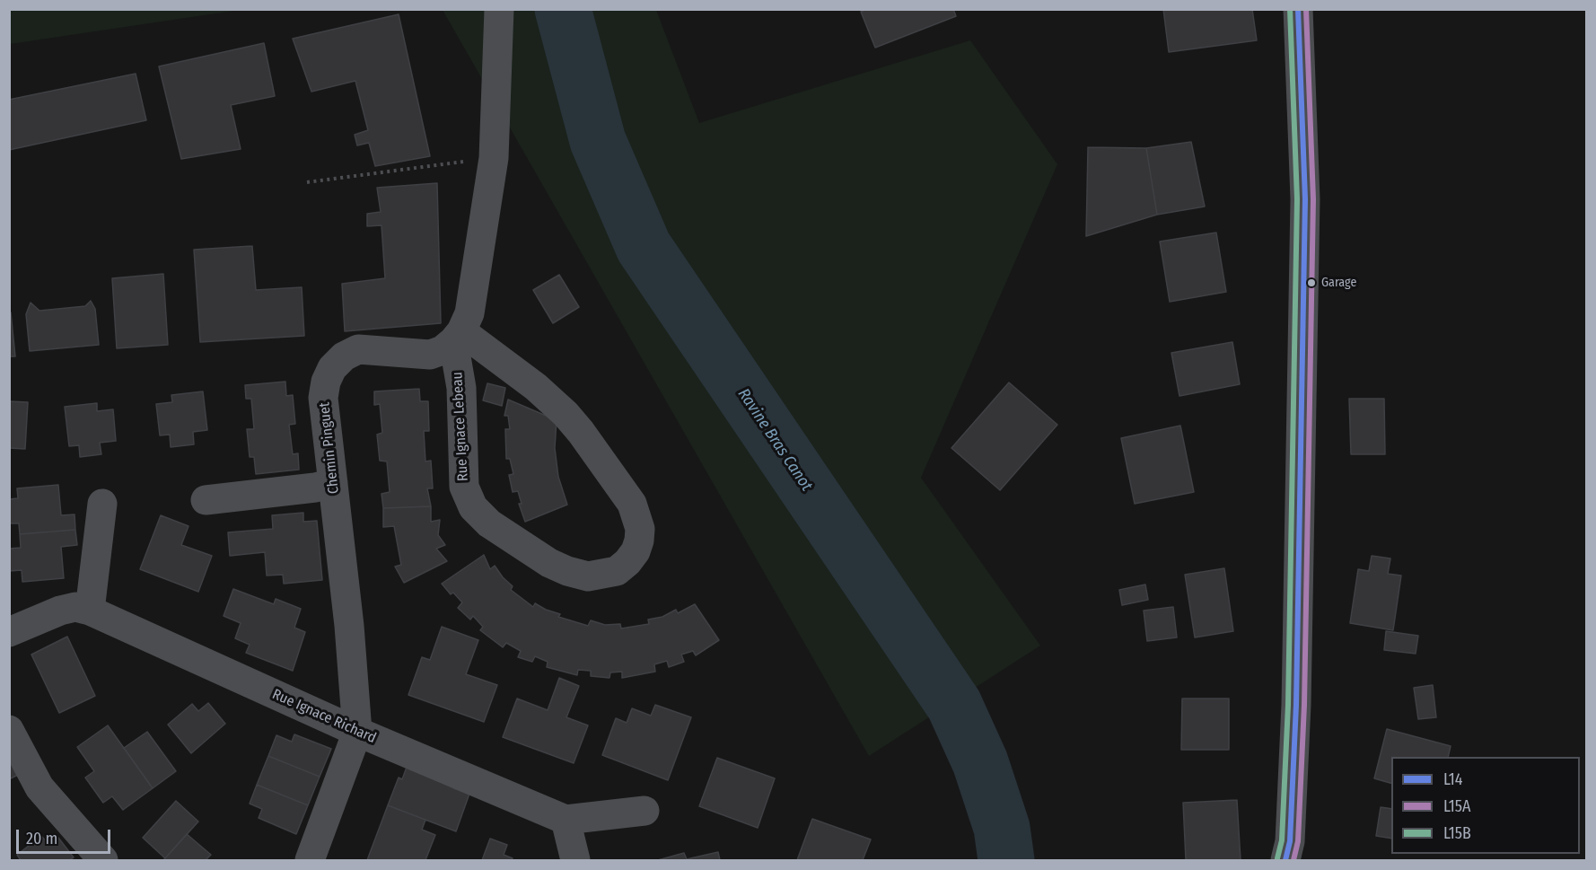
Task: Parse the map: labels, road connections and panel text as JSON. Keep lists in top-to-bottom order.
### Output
{
  "streets": {
    "street": ["Rue Ignace Lebeau", "Chemin Pinguet", "Rue Ignace Richard"]
  },
  "crossings": [
    ["Rue Ignace Lebeau", "Chemin Pinguet"],
    ["Chemin Pinguet", "Rue Ignace Richard"]
  ],
  "water": ["Ravine Bras Canot"],
  "places": ["Garage"],
  "lines": ["transit line L14", "transit line L15A", "transit line L15B"],
  "legend": ["L14", "L15A", "L15B"],
  "scale_bar": "20 m"
}
